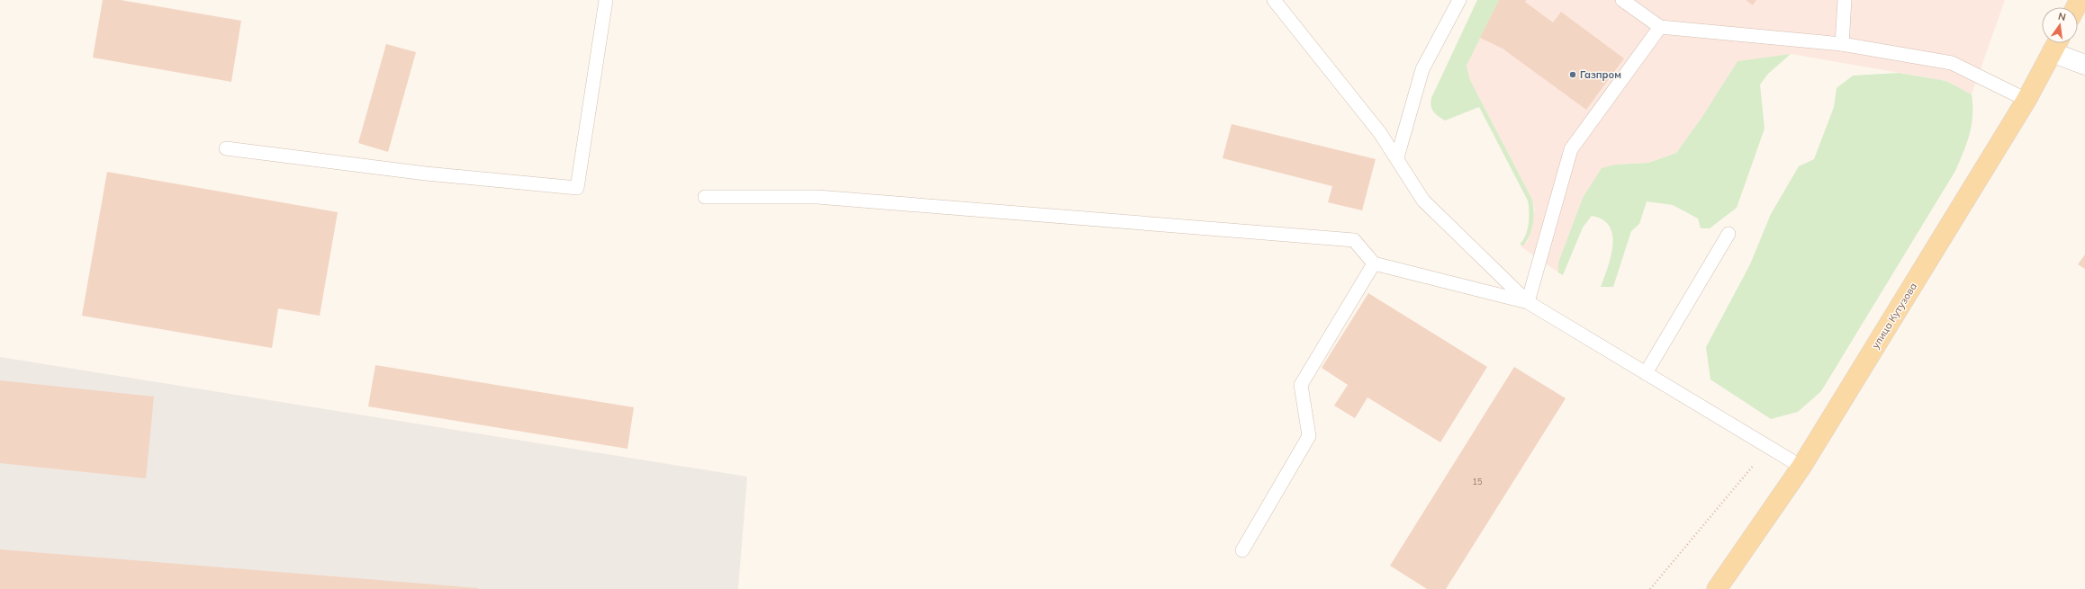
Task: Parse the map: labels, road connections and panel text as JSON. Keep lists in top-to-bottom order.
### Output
{
  "streets": {
    "main road": ["улица Кутузова"]
  },
  "places": ["Газпром"],
  "house_numbers": ["15"],
  "north": "top"
}
